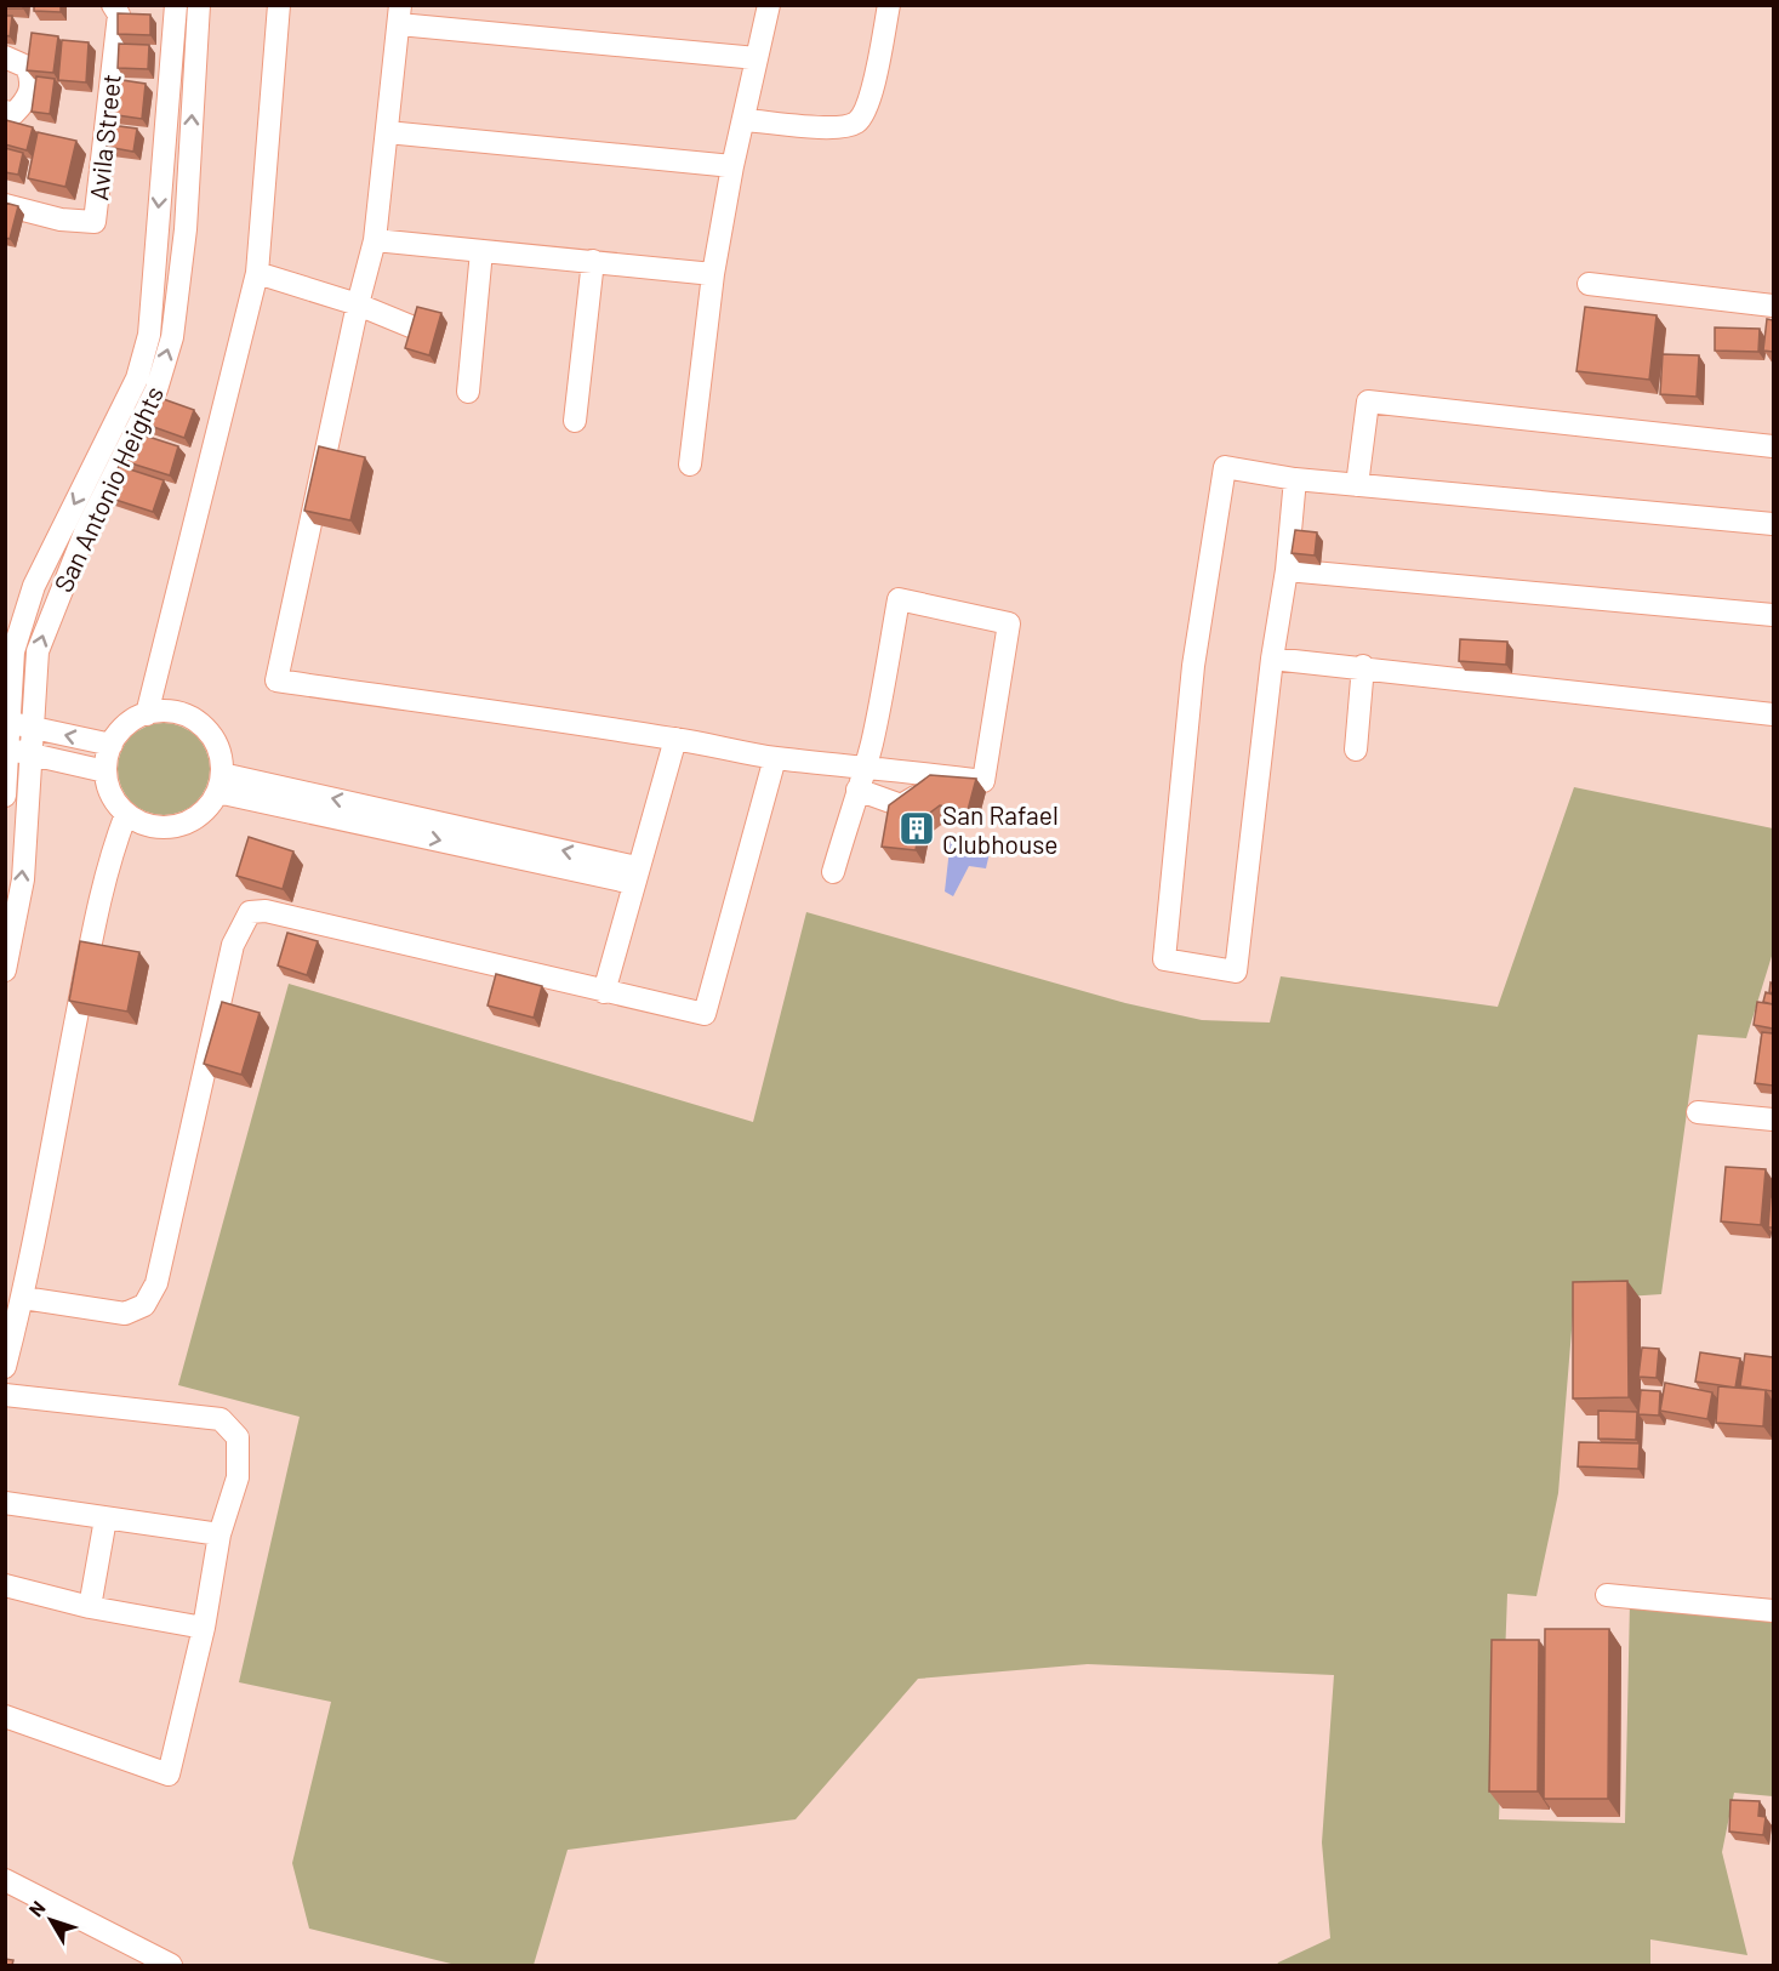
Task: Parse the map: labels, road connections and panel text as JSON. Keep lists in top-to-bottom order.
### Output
{
  "streets": {
    "street": ["Avila Street", "San Antonio Heights"]
  },
  "places": {
    "building": ["San Rafael Clubhouse"]
  },
  "north": "top left"
}
